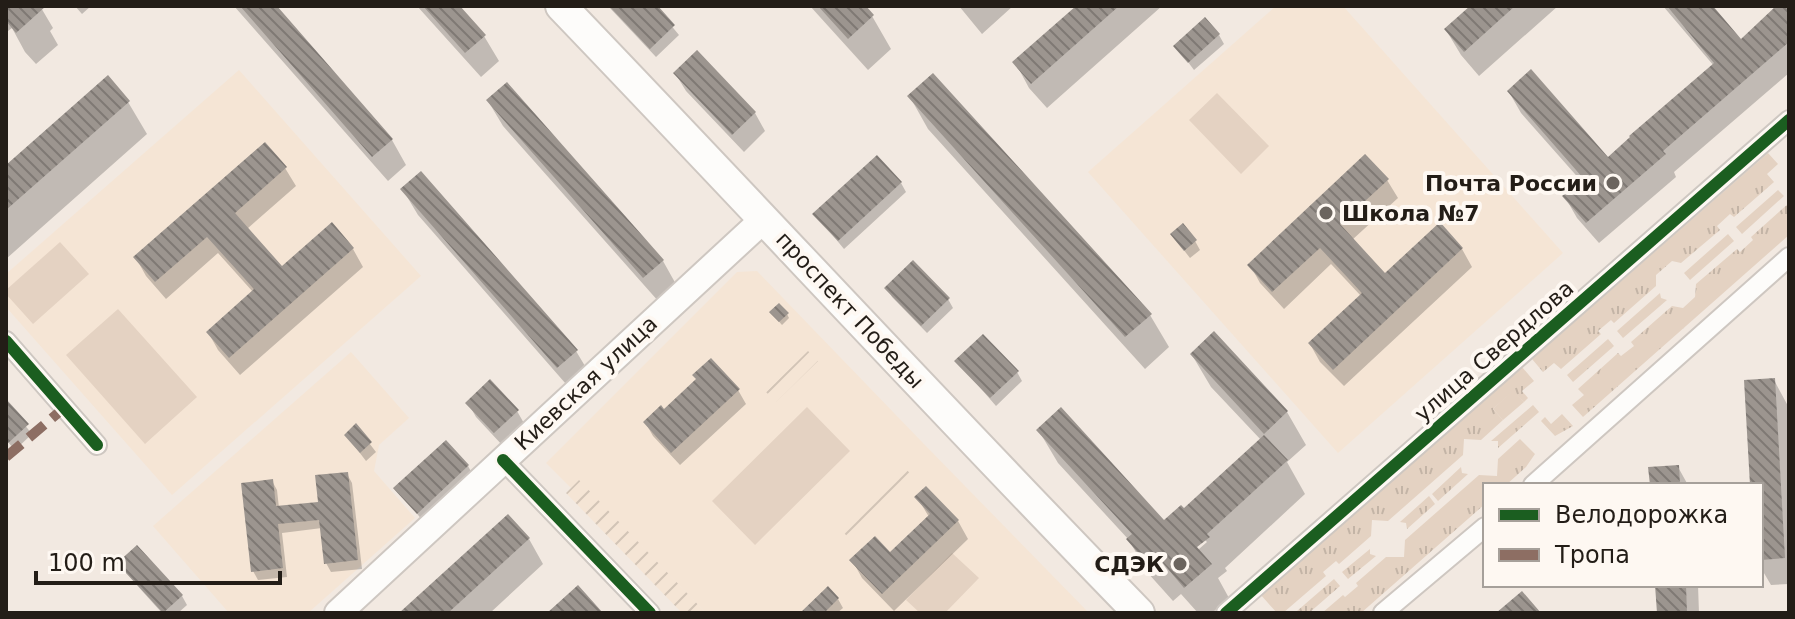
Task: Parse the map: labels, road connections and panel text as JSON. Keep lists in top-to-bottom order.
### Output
{
  "streets": {
    "main road": ["проспект Победы", "Киевская улица"],
    "street": ["улица Свердлова"]
  },
  "crossings": [
    ["проспект Победы", "Киевская улица"]
  ],
  "places": ["Почта России", "Школа №7", "СДЭК"],
  "legend": ["Велодорожка", "Тропа"],
  "scale_bar": "100 m"
}
